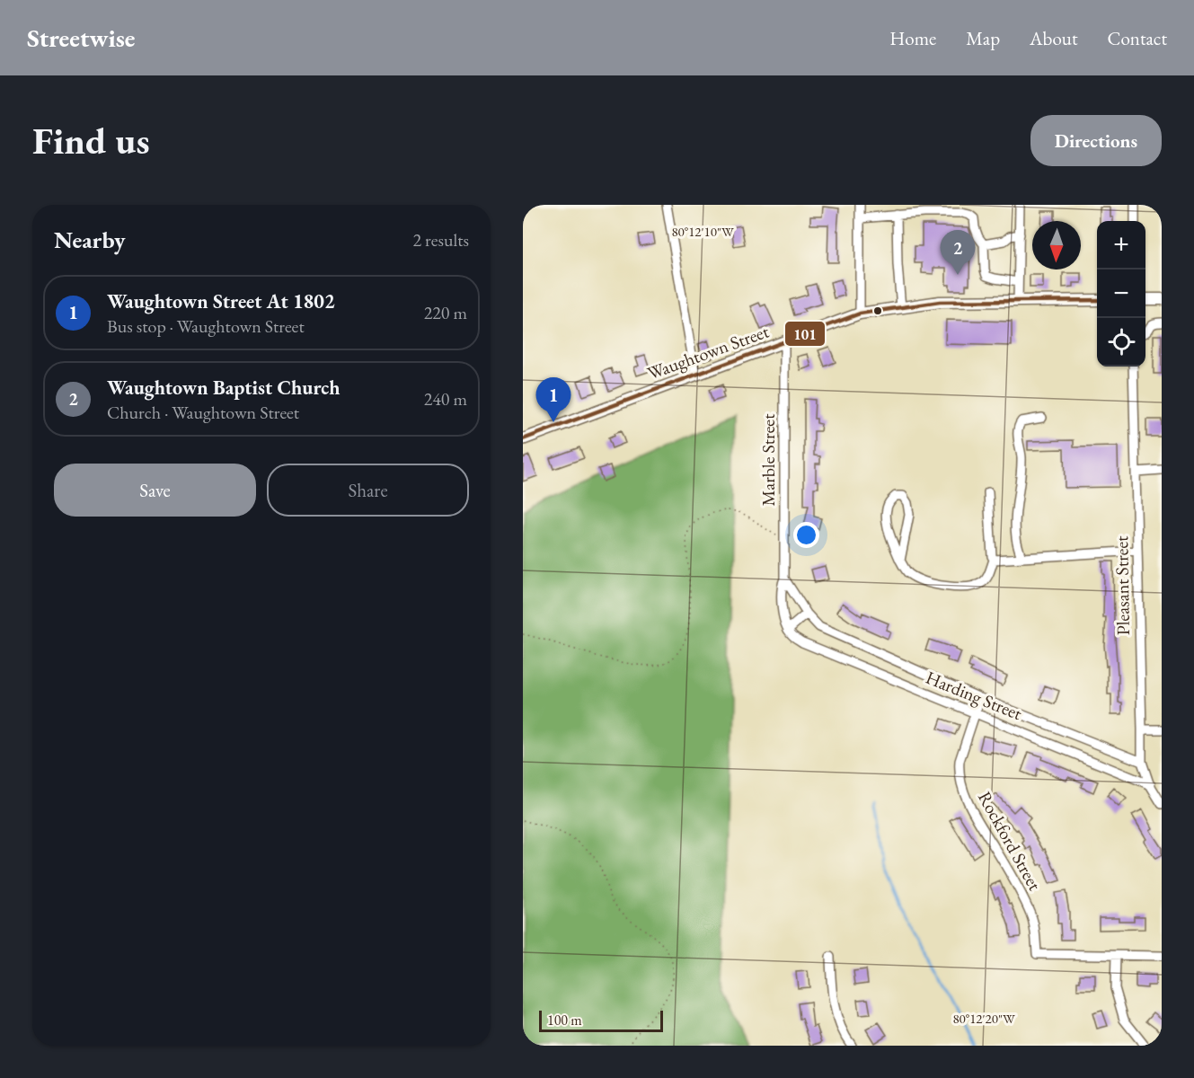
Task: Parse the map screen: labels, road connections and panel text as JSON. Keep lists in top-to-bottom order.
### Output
{
  "streets": {
    "main road": ["Waughtown Street"],
    "street": [
      "Marble Street",
      "Pleasant Street",
      "Harding Street",
      "Rockford Street"
    ]
  },
  "crossings": [
    ["Waughtown Street", "Marble Street"],
    ["Marble Street", "Harding Street"],
    ["Pleasant Street", "Harding Street"],
    ["Harding Street", "Rockford Street"]
  ],
  "lines": ["transit line 101"],
  "scale_bar": "100 m",
  "north": "bottom",
  "page": {
    "header": "Streetwise",
    "nav": [
      "Home",
      "Map",
      "About",
      "Contact"
    ],
    "buttons": [
      "Directions",
      ["Save", "Share"]
    ],
    "title": "Find us",
    "heading": ["Nearby", "2 results"],
    "map_buttons": ["+", "−"],
    "pins": ["2", "1"],
    "list": [
      {
        "mark": "1",
        "name": "Waughtown Street At 1802",
        "note": "Bus stop · Waughtown Street",
        "value": "220 m"
      },
      {
        "mark": "2",
        "name": "Waughtown Baptist Church",
        "note": "Church · Waughtown Street",
        "value": "240 m"
      }
    ],
    "scale": "100 m"
  },
  "coordinates": ["80°12'10\"W", "80°12'20\"W"]
}
